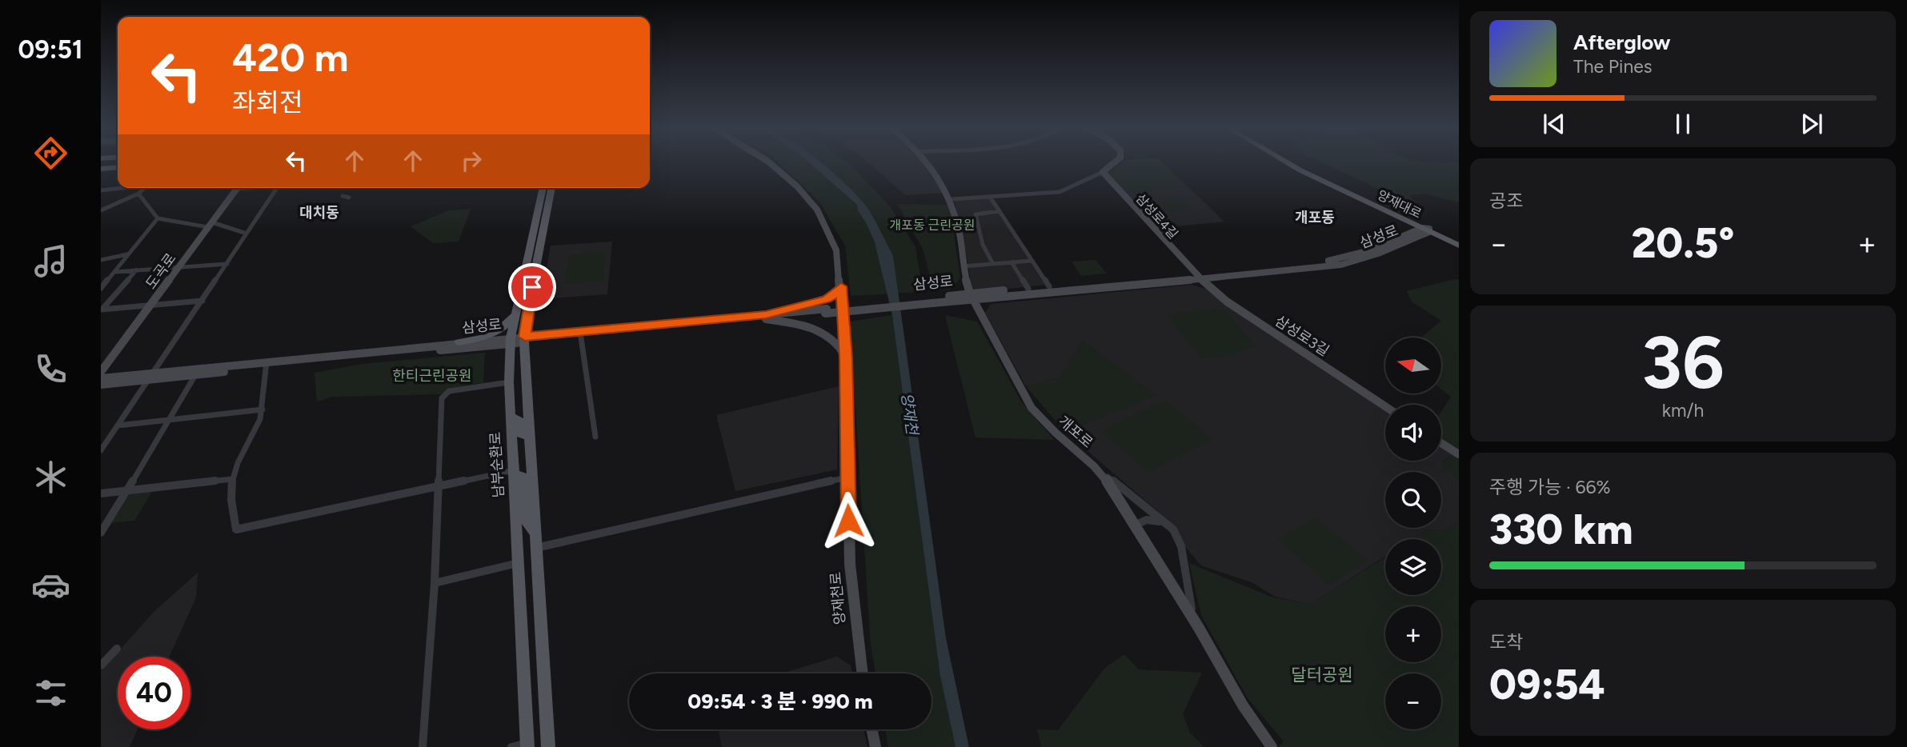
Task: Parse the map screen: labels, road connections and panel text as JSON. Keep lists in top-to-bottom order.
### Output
{
  "streets": {
    "main road": [
      "양재대로",
      "삼성로4길",
      "삼성로",
      "도곡로",
      "삼성로3길",
      "개포로",
      "남부순환로",
      "양재천로"
    ]
  },
  "crossings": [
    ["양재대로", "삼성로"],
    ["삼성로4길", "삼성로"],
    ["삼성로4길", "삼성로3길"],
    ["삼성로", "삼성로3길"],
    ["삼성로", "개포로"],
    ["삼성로", "남부순환로"]
  ],
  "districts": ["대치동", "개포동"],
  "water": ["양재천"],
  "parks": ["개포동 근린공원", "한티근린공원", "달터공원"],
  "north": "left",
  "page": {
    "tabs": "09:51",
    "turn": ["420 m", "좌회전"],
    "song": ["Afterglow", "The Pines"],
    "tile": [
      "공조",
      ["36", "km/h"],
      ["주행 가능 · 66%", "330 km"],
      ["도착", "09:54"]
    ],
    "heat": ["−", "20.5°", "+"],
    "map_buttons": ["+", "−"],
    "limit": "40",
    "trip": "09:54 · 3 분 · 990 m"
  }
}
